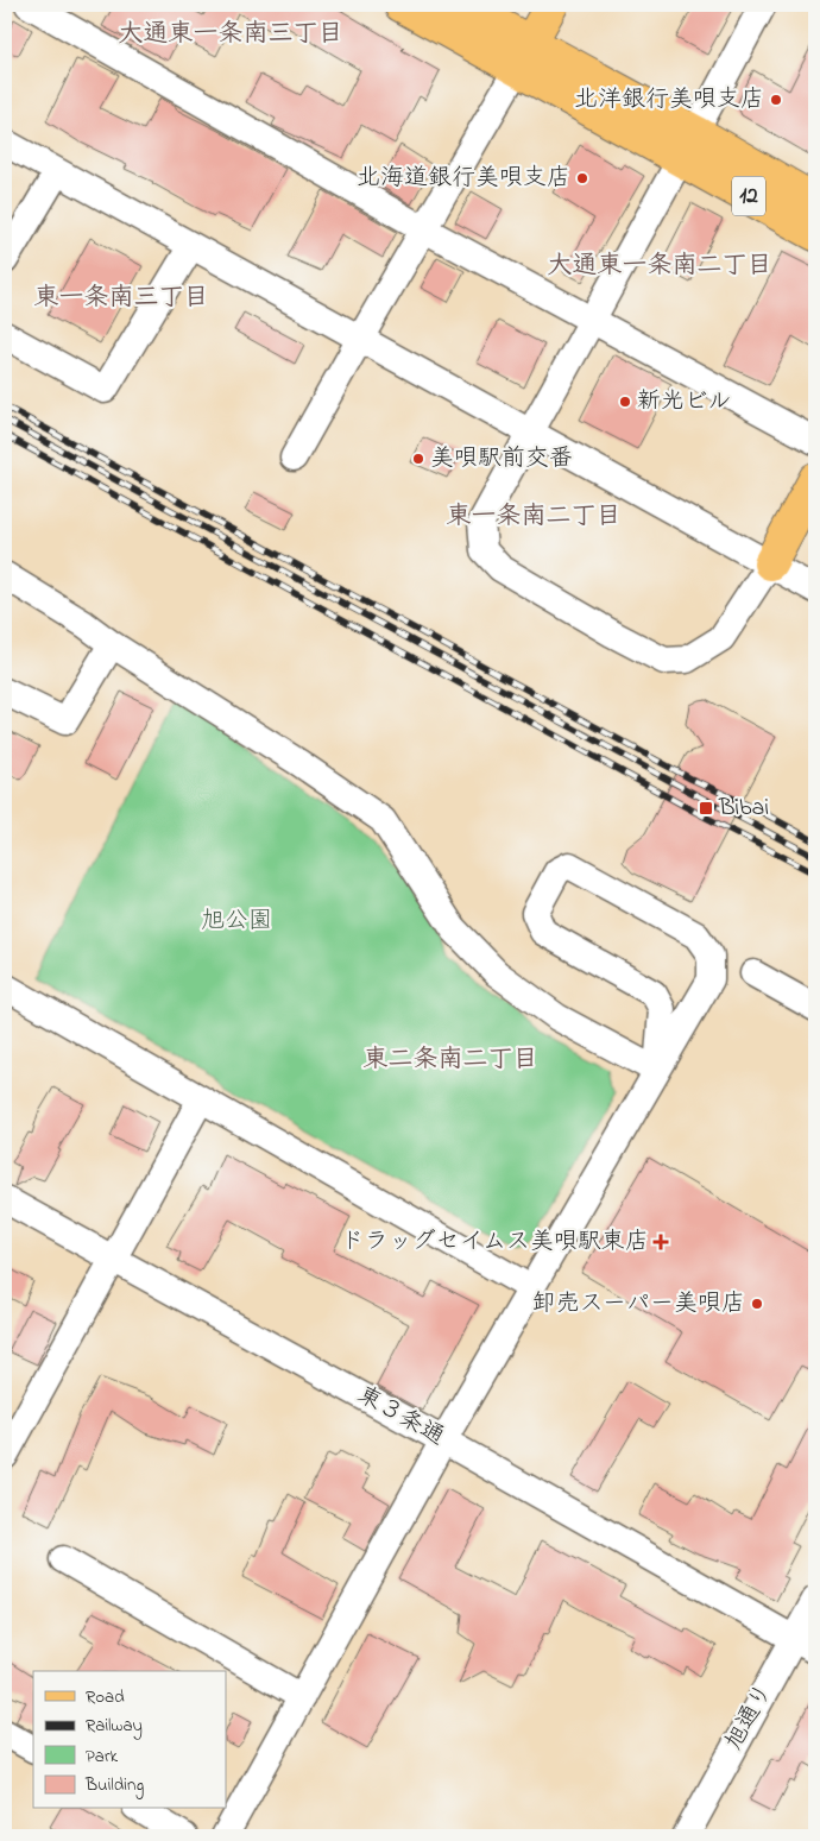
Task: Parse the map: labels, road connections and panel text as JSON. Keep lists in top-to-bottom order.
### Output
{
  "streets": {
    "main road": ["12"],
    "street": ["東３条通", "旭通り"]
  },
  "crossings": [
    ["東３条通", "旭通り"]
  ],
  "districts": [
    "大通東一条南三丁目",
    "大通東一条南二丁目",
    "東一条南三丁目",
    "東一条南二丁目",
    "東二条南二丁目"
  ],
  "parks": ["旭公園"],
  "places": {
    "other": [
      "北洋銀行美唄支店",
      "北海道銀行美唄支店",
      "新光ビル",
      "美唄駅前交番",
      "卸売スーパー美唄店"
    ],
    "transit": ["Bibai"],
    "health": ["ドラッグセイムス美唄駅東店"]
  },
  "legend": [
    "Road",
    "Railway",
    "Park",
    "Building"
  ]
}
